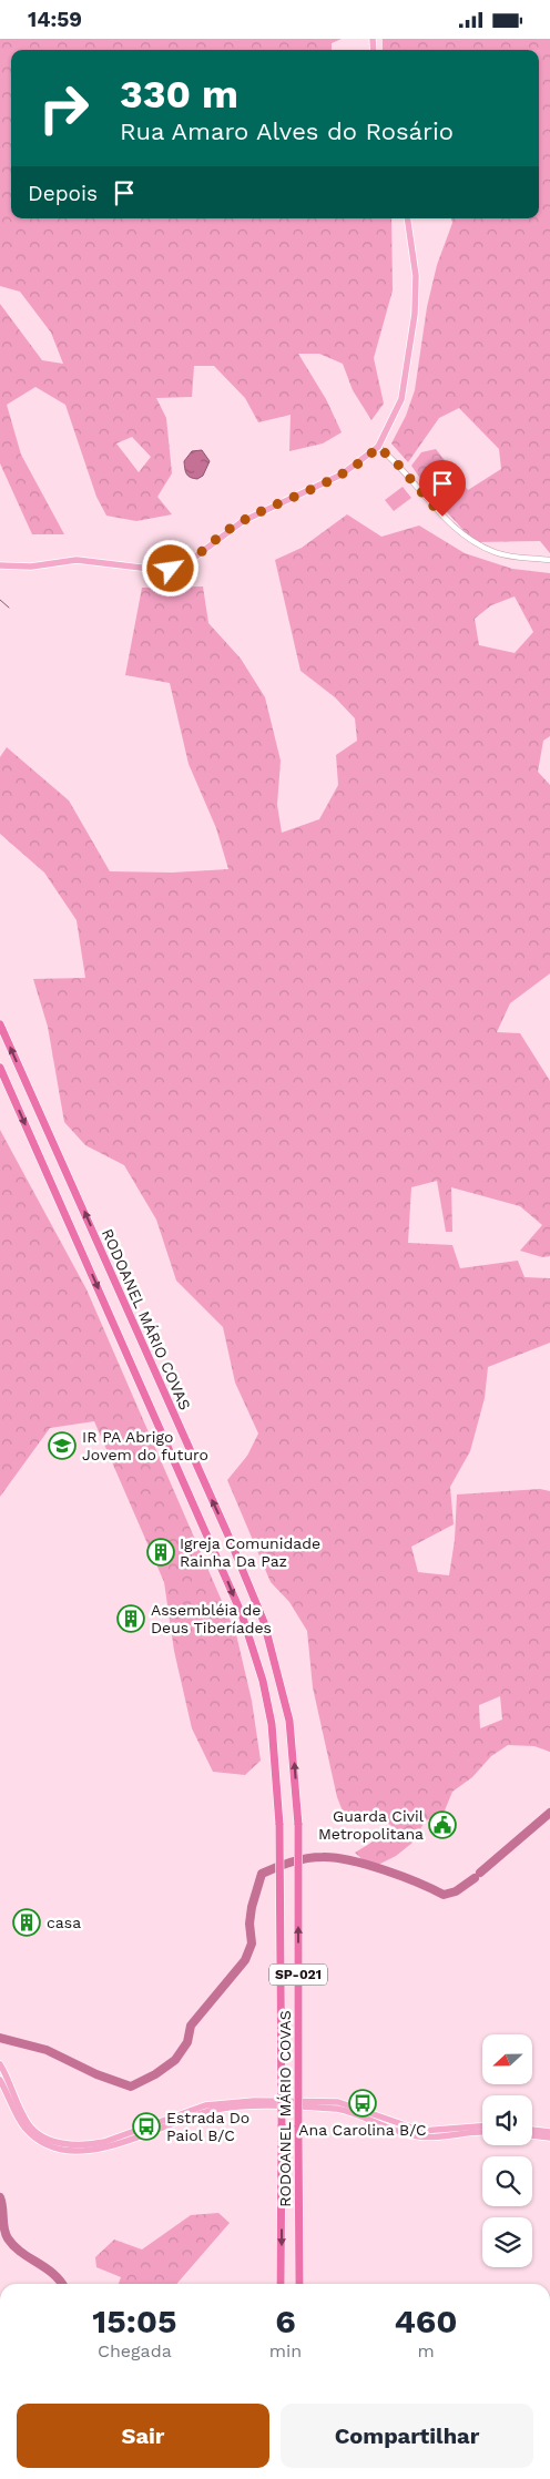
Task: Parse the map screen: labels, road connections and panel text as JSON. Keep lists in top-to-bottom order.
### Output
{
  "streets": {
    "highway": ["RODOANEL MÁRIO COVAS", "SP-021"]
  },
  "places": {
    "school or university": ["IR PA Abrigo Jovem do futuro"],
    "building": ["Igreja Comunidade Rainha Da Paz", "Assembléia de Deus Tiberíades", "casa"],
    "public building": ["Guarda Civil Metropolitana"],
    "bus stop": ["Ana Carolina B/C", "Estrada Do Paiol B/C"]
  },
  "north": "left",
  "page": {
    "status": "14:59",
    "turn": ["330 m", "Rua Amaro Alves do Rosário"],
    "then": "Depois",
    "eta": [
      "15:05",
      "Chegada",
      "6",
      "min",
      "460",
      "m"
    ],
    "buttons": ["Sair", "Compartilhar"]
  }
}
